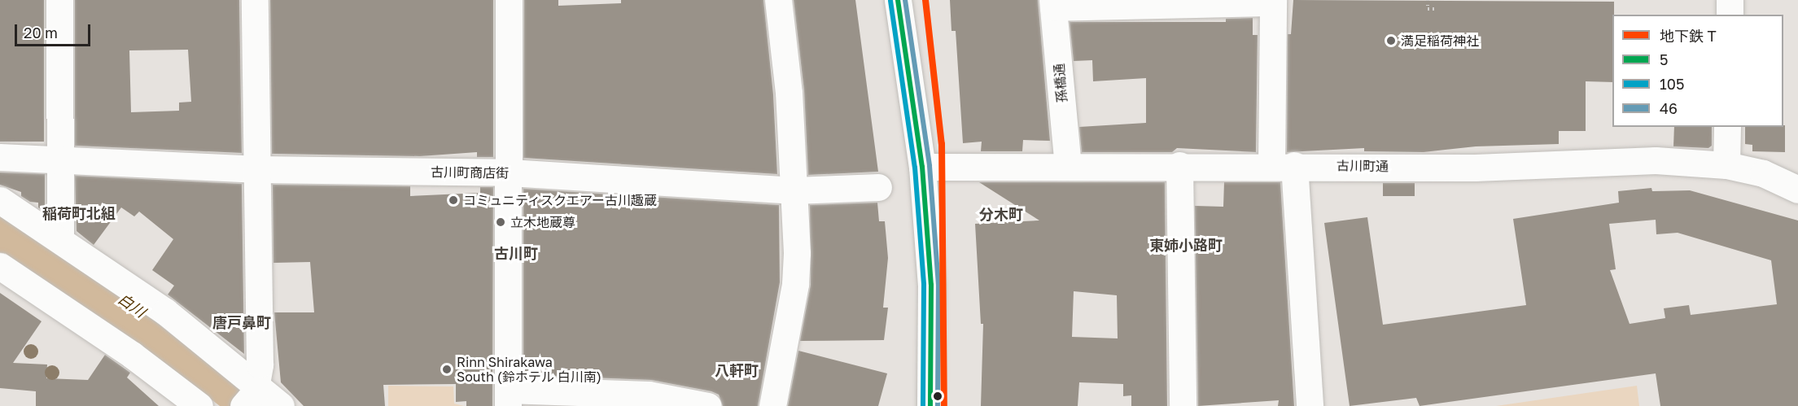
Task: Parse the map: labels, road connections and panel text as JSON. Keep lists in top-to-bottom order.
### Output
{
  "streets": {
    "street": ["孫橋通", "古川町通", "古川町商店街"]
  },
  "crossings": [
    ["孫橋通", "古川町通"]
  ],
  "districts": [
    "稲荷町北組",
    "分木町",
    "東姉小路町",
    "古川町",
    "唐戸鼻町",
    "八軒町"
  ],
  "water": ["白川"],
  "places": [
    "満足稲荷神社",
    "コミュニティスクエアー古川趣蔵",
    "立木地蔵尊",
    "Rinn Shirakawa South (鈴ホテル 白川南)"
  ],
  "lines": [
    "metro line T",
    "transit line 5",
    "transit line 46",
    "transit line 105"
  ],
  "legend": [
    "地下鉄 T",
    "5",
    "105",
    "46"
  ],
  "scale_bar": "20 m"
}
